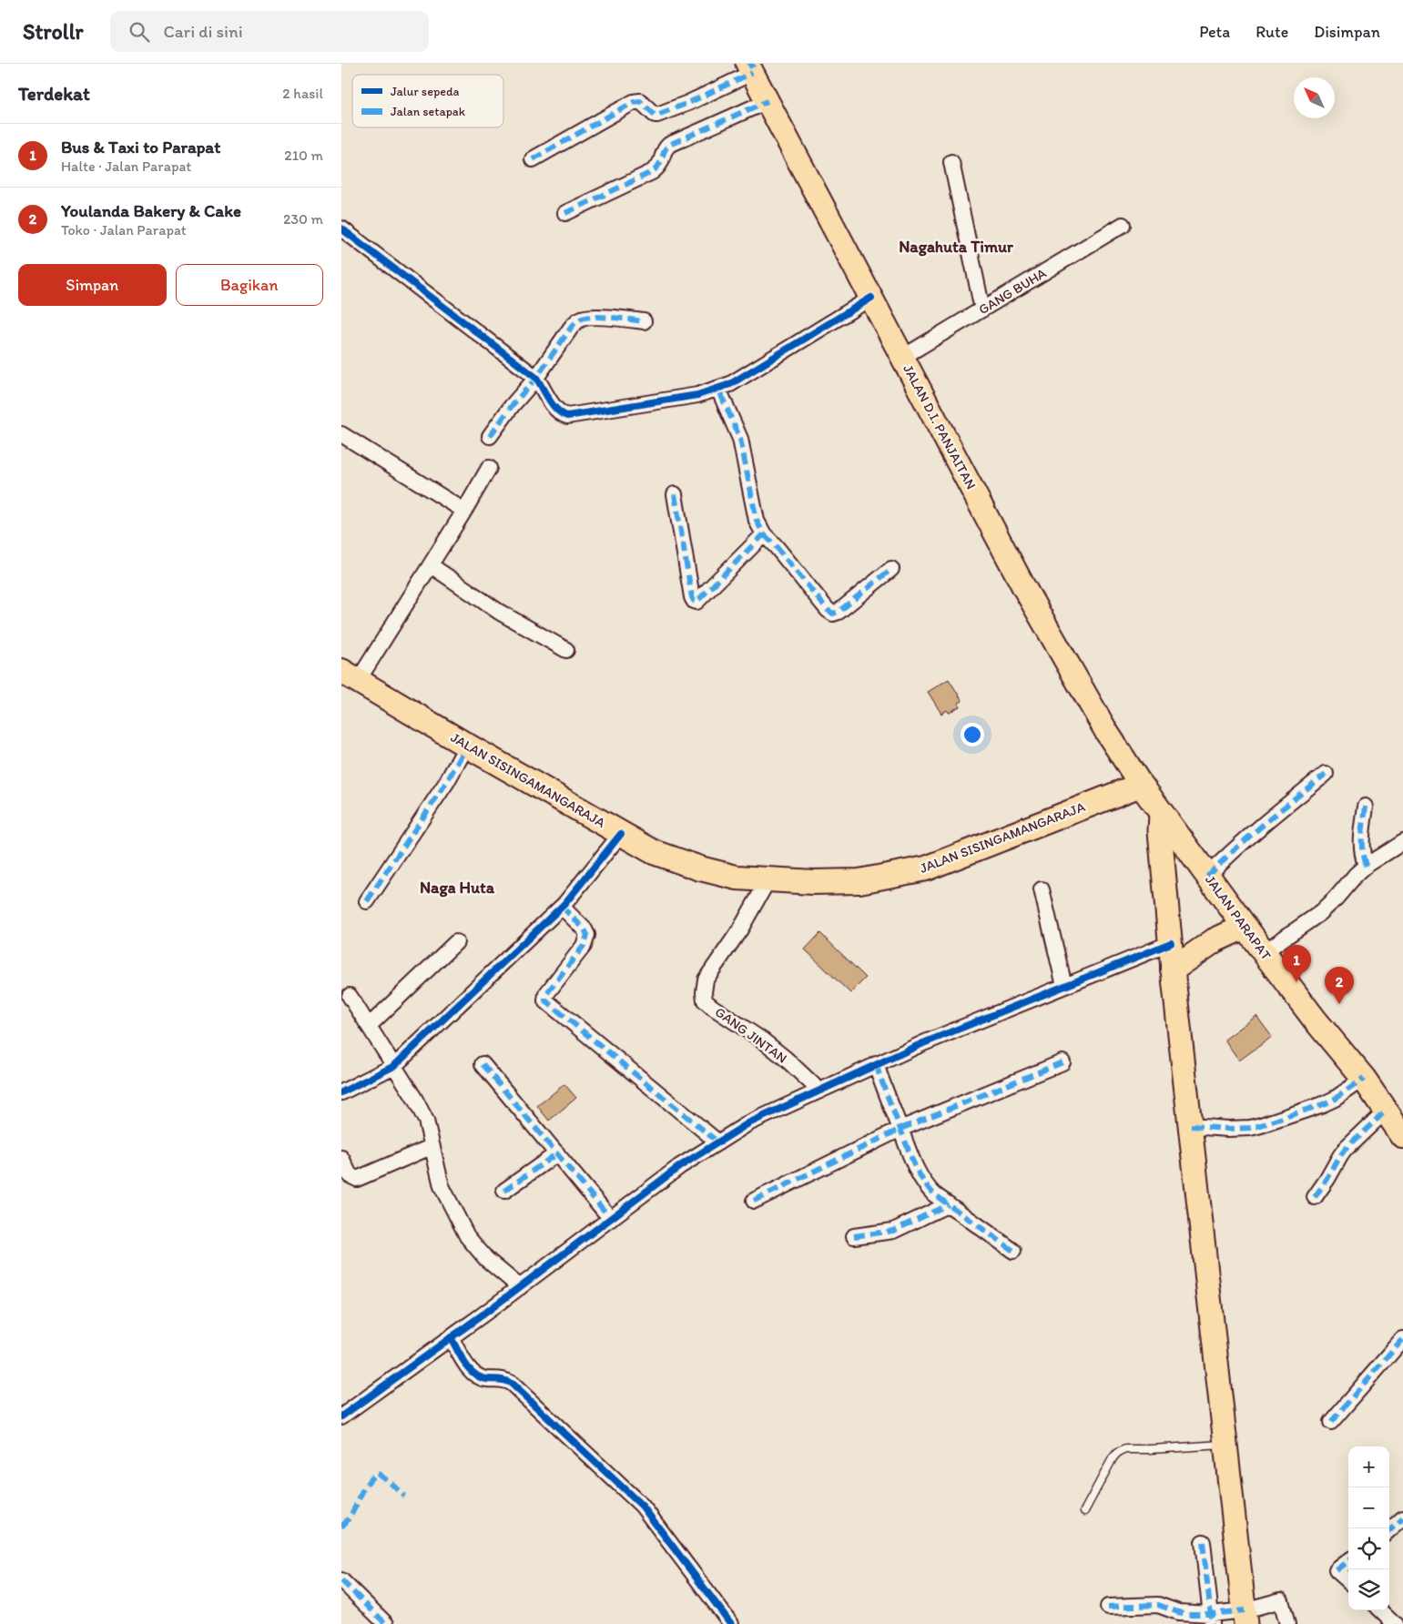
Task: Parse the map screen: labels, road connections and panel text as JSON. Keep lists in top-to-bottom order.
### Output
{
  "streets": {
    "highway": ["JALAN SISINGAMANGARAJA", "JALAN PARAPAT"],
    "main road": ["JALAN D.I. PANJAITAN"],
    "street": ["GANG BUHA", "GANG JINTAN"]
  },
  "crossings": [
    ["GANG BUHA", "JALAN D.I. PANJAITAN"],
    ["JALAN D.I. PANJAITAN", "JALAN SISINGAMANGARAJA"],
    ["JALAN D.I. PANJAITAN", "JALAN PARAPAT"],
    ["JALAN SISINGAMANGARAJA", "JALAN PARAPAT"],
    ["JALAN SISINGAMANGARAJA", "GANG JINTAN"]
  ],
  "districts": ["Nagahuta Timur", "Naga Huta"],
  "legend": ["Jalur sepeda", "Jalan setapak"],
  "north": "top left",
  "page": {
    "header": "Strollr",
    "search": "Cari di sini",
    "nav": ["Peta", "Rute", "Disimpan"],
    "heading": ["Terdekat", "2 hasil"],
    "list": [
      {
        "mark": "1",
        "name": "Bus & Taxi to Parapat",
        "note": "Halte · Jalan Parapat",
        "value": "210 m"
      },
      {
        "mark": "2",
        "name": "Youlanda Bakery & Cake",
        "note": "Toko · Jalan Parapat",
        "value": "230 m"
      }
    ],
    "buttons": ["Simpan", "Bagikan"],
    "pins": ["1", "2"],
    "map_buttons": ["+", "−"]
  }
}
